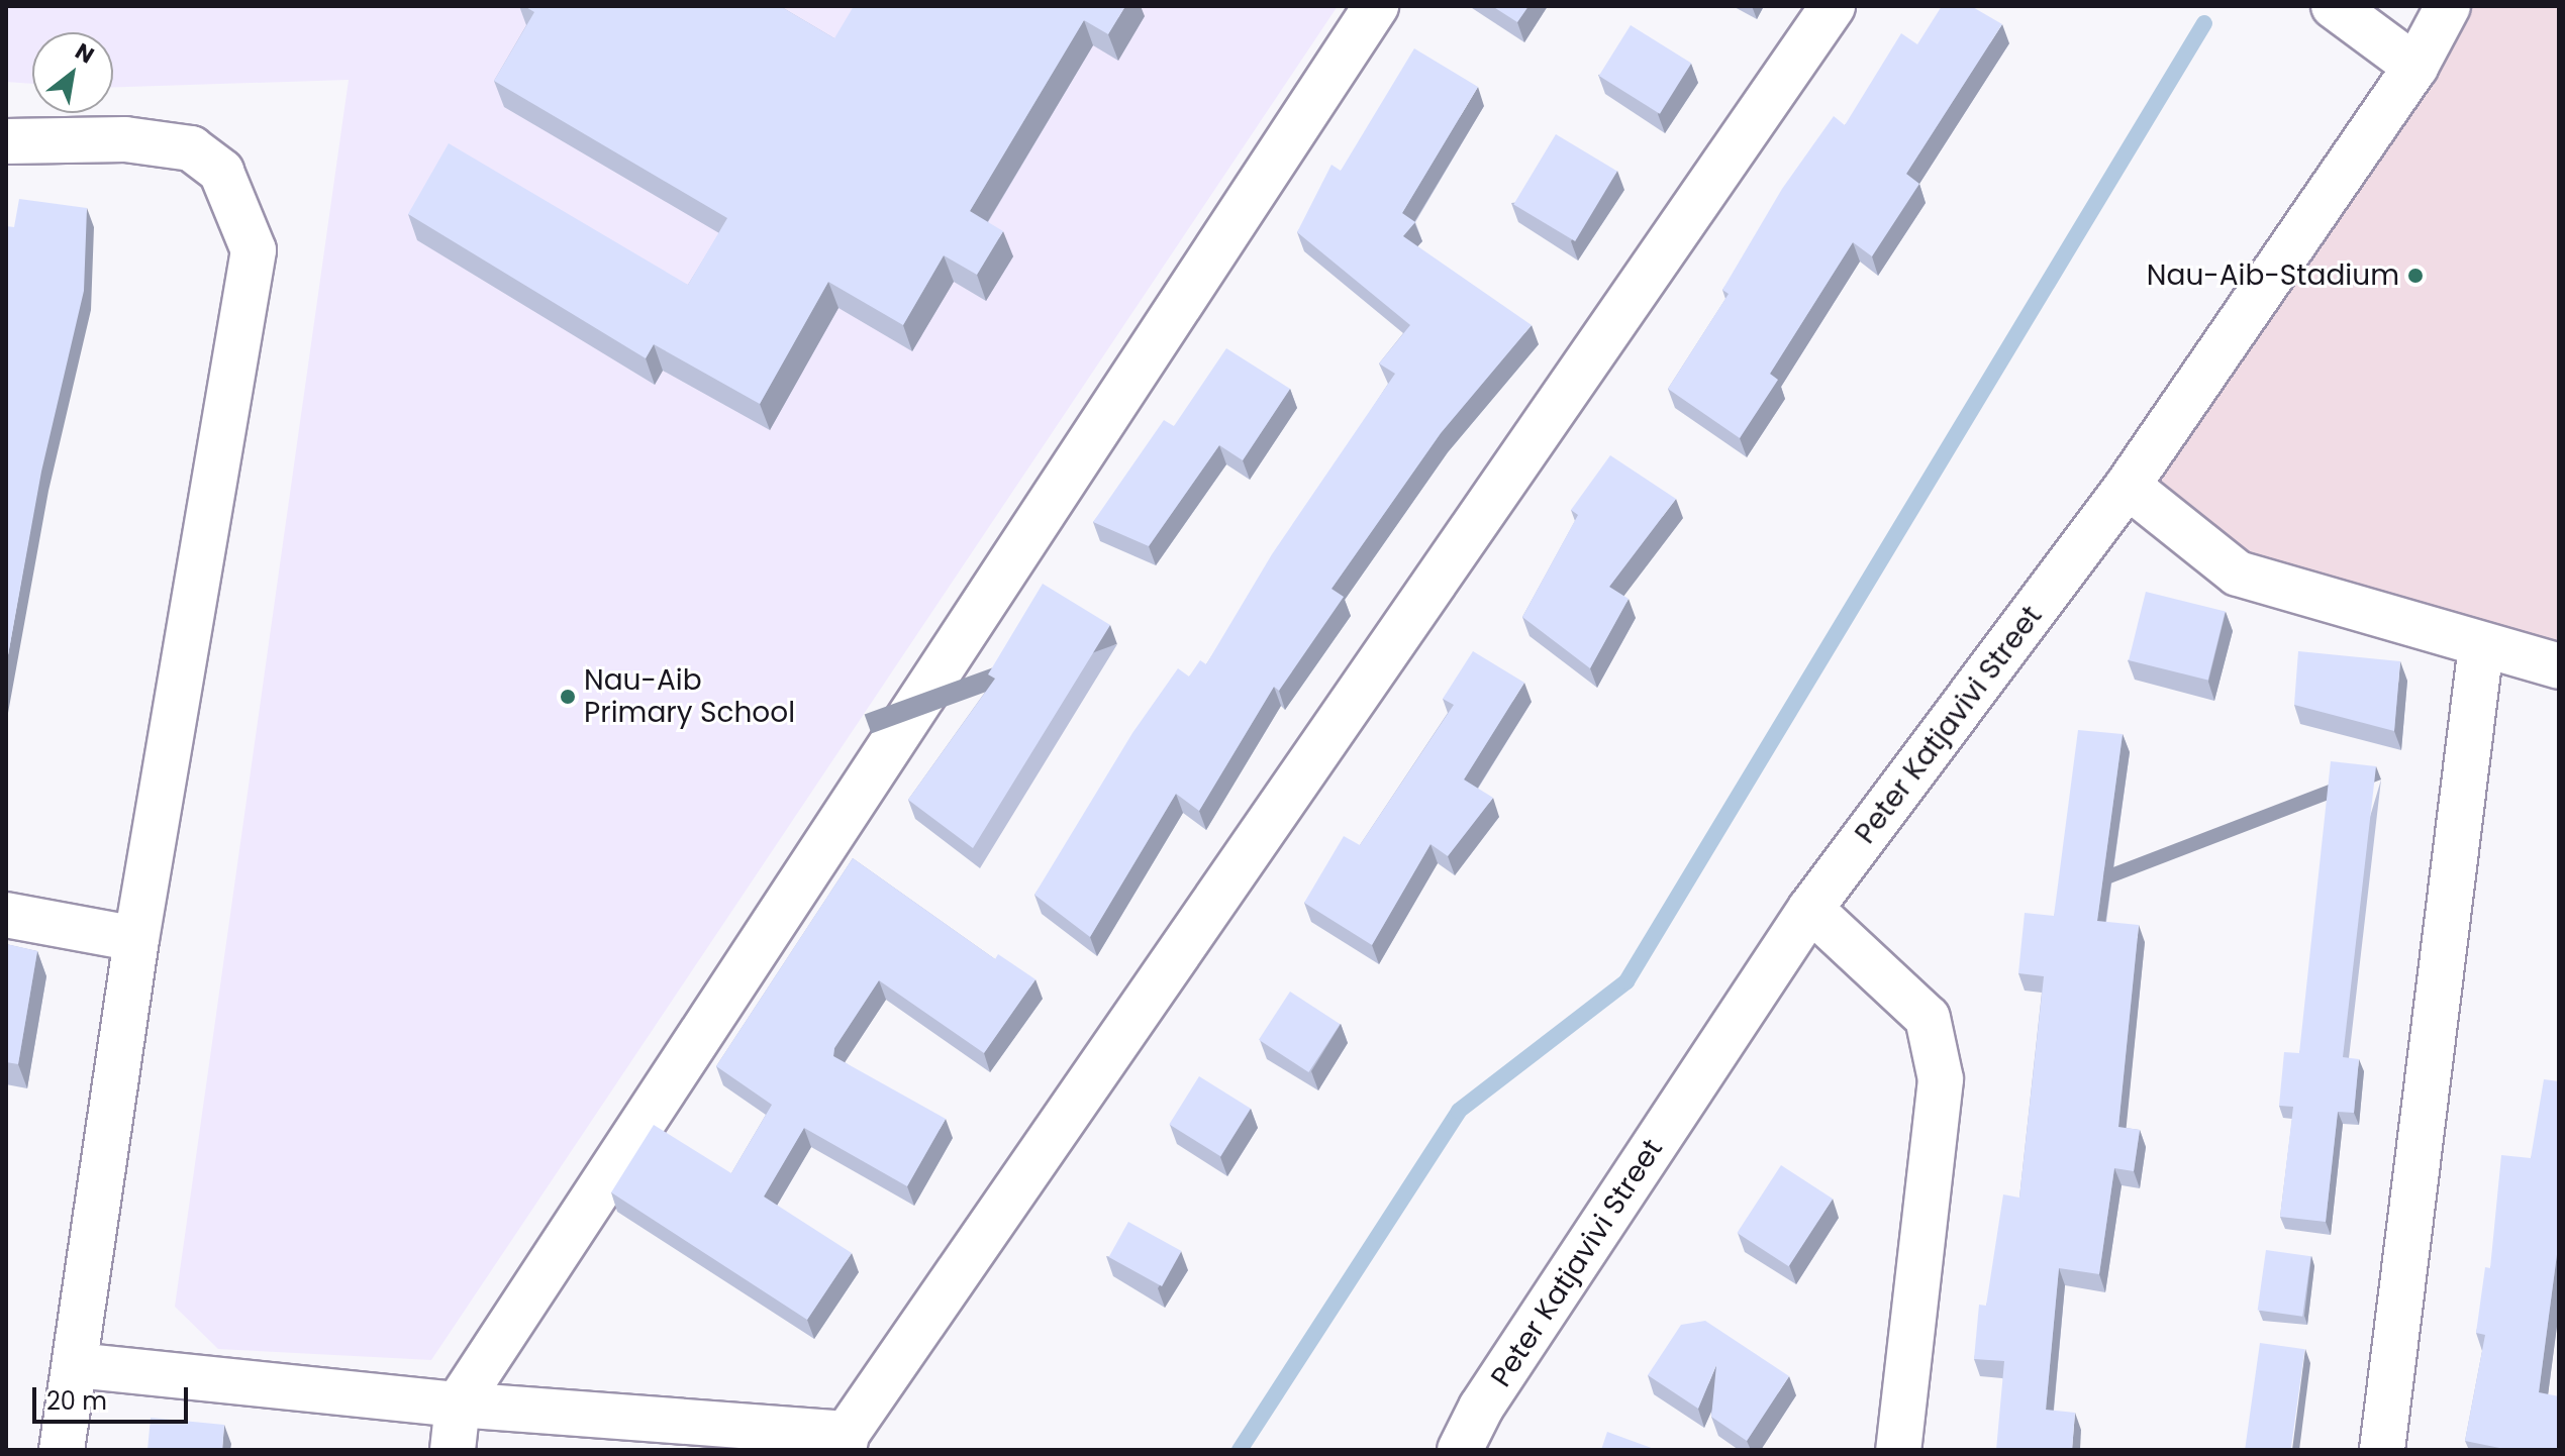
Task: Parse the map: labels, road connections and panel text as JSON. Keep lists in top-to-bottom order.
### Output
{
  "streets": {
    "street": ["Peter Katjavivi Street"]
  },
  "places": ["Nau-Aib-Stadium", "Nau-Aib Primary School"],
  "scale_bar": "20 m",
  "north": "top right"
}
